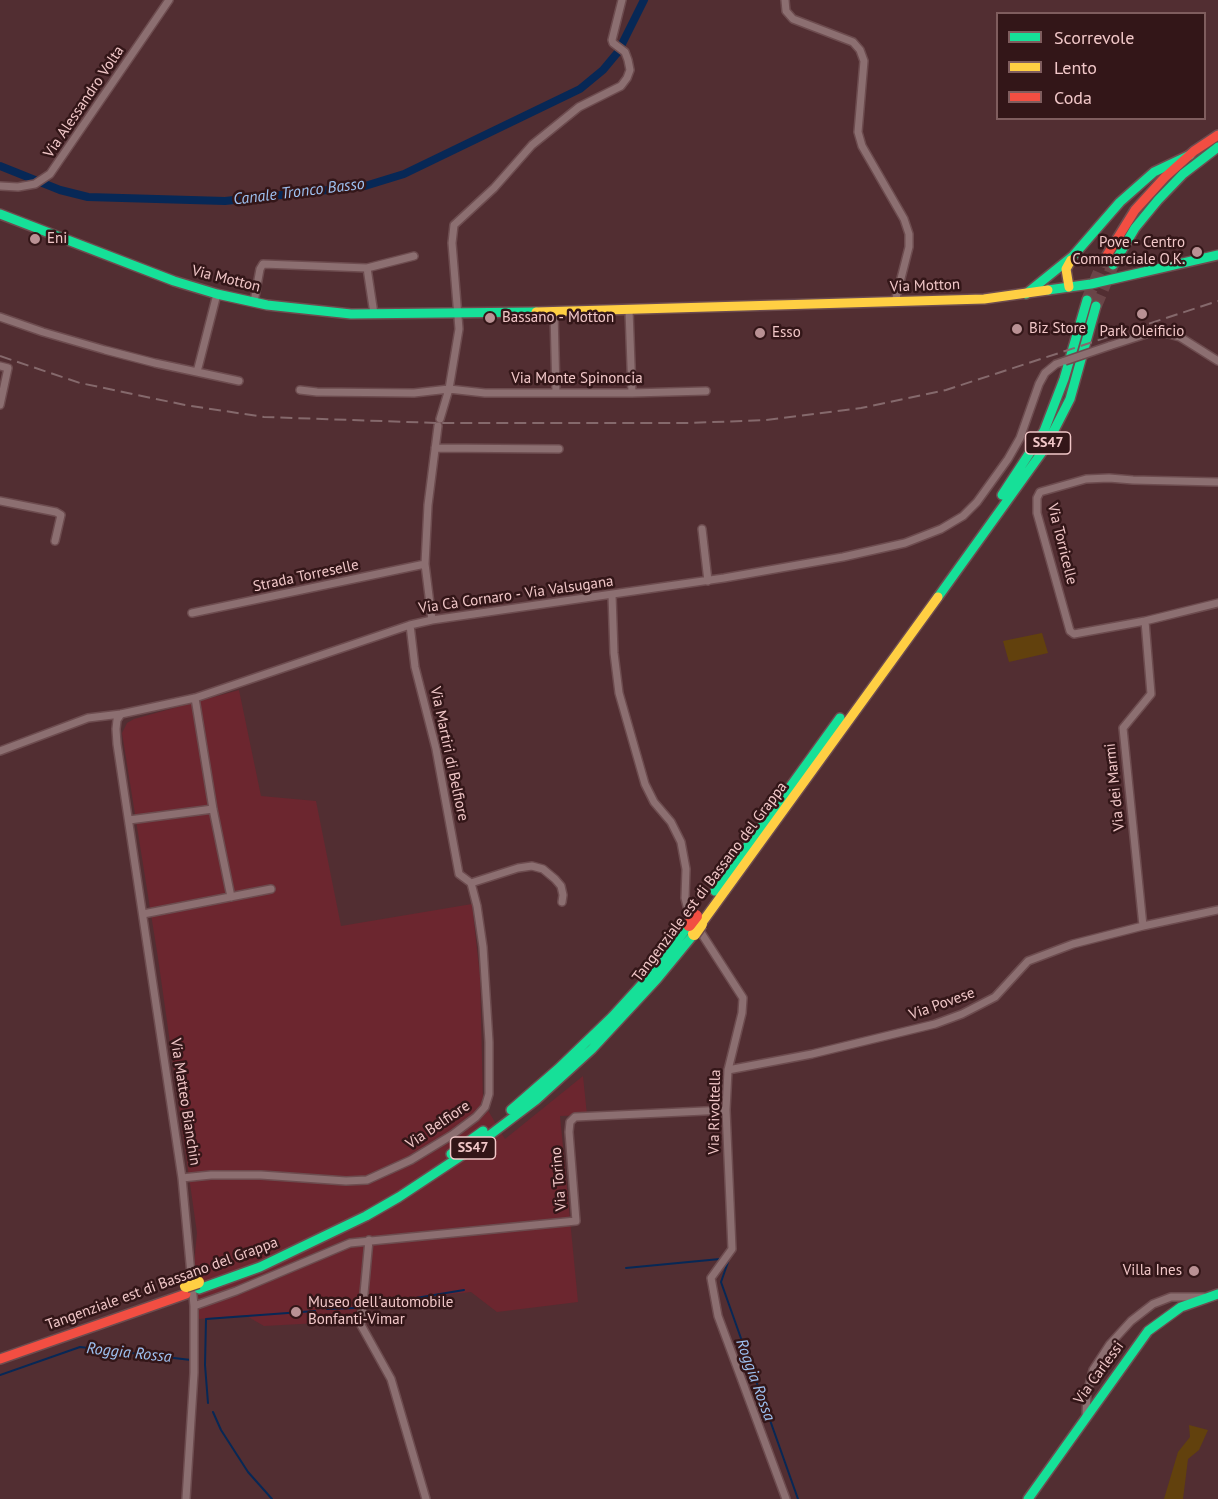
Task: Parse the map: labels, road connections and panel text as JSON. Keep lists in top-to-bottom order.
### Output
{
  "streets": {
    "main road": [
      "Via Motton",
      "SS47",
      "Tangenziale est di Bassano del Grappa",
      "Via Carlessi"
    ],
    "street": [
      "Via Alessandro Volta",
      "Via Monte Spinoncia",
      "Via Torricelle",
      "Strada Torreselle",
      "Via Cà Cornaro - Via Valsugana",
      "Via Martiri di Belfiore",
      "Via dei Marmi",
      "Via Povese",
      "Via Matteo Bianchin",
      "Via Rivoltella",
      "Via Belfiore",
      "Via Torino"
    ]
  },
  "crossings": [
    ["Via Torricelle", "Via dei Marmi"],
    ["Via Cà Cornaro - Via Valsugana", "Via Martiri di Belfiore"],
    ["Via Cà Cornaro - Via Valsugana", "Via Matteo Bianchin"],
    ["Via Cà Cornaro - Via Valsugana", "Via Rivoltella"],
    ["Via Martiri di Belfiore", "Via Belfiore"],
    ["Via dei Marmi", "Via Povese"],
    ["Via Povese", "Via Rivoltella"],
    ["Via Matteo Bianchin", "Via Belfiore"],
    ["Via Matteo Bianchin", "Via Torino"],
    ["Via Rivoltella", "Via Torino"]
  ],
  "water": ["Canale Tronco Basso", "Roggia Rossa"],
  "places": [
    "Eni",
    "Pove - Centro Commerciale O.K.",
    "Park Oleificio",
    "Bassano - Motton",
    "Biz Store",
    "Esso",
    "Villa Ines",
    "Museo dell'automobile Bonfanti-Vimar"
  ],
  "legend": ["Scorrevole", "Lento", "Coda"]
}
